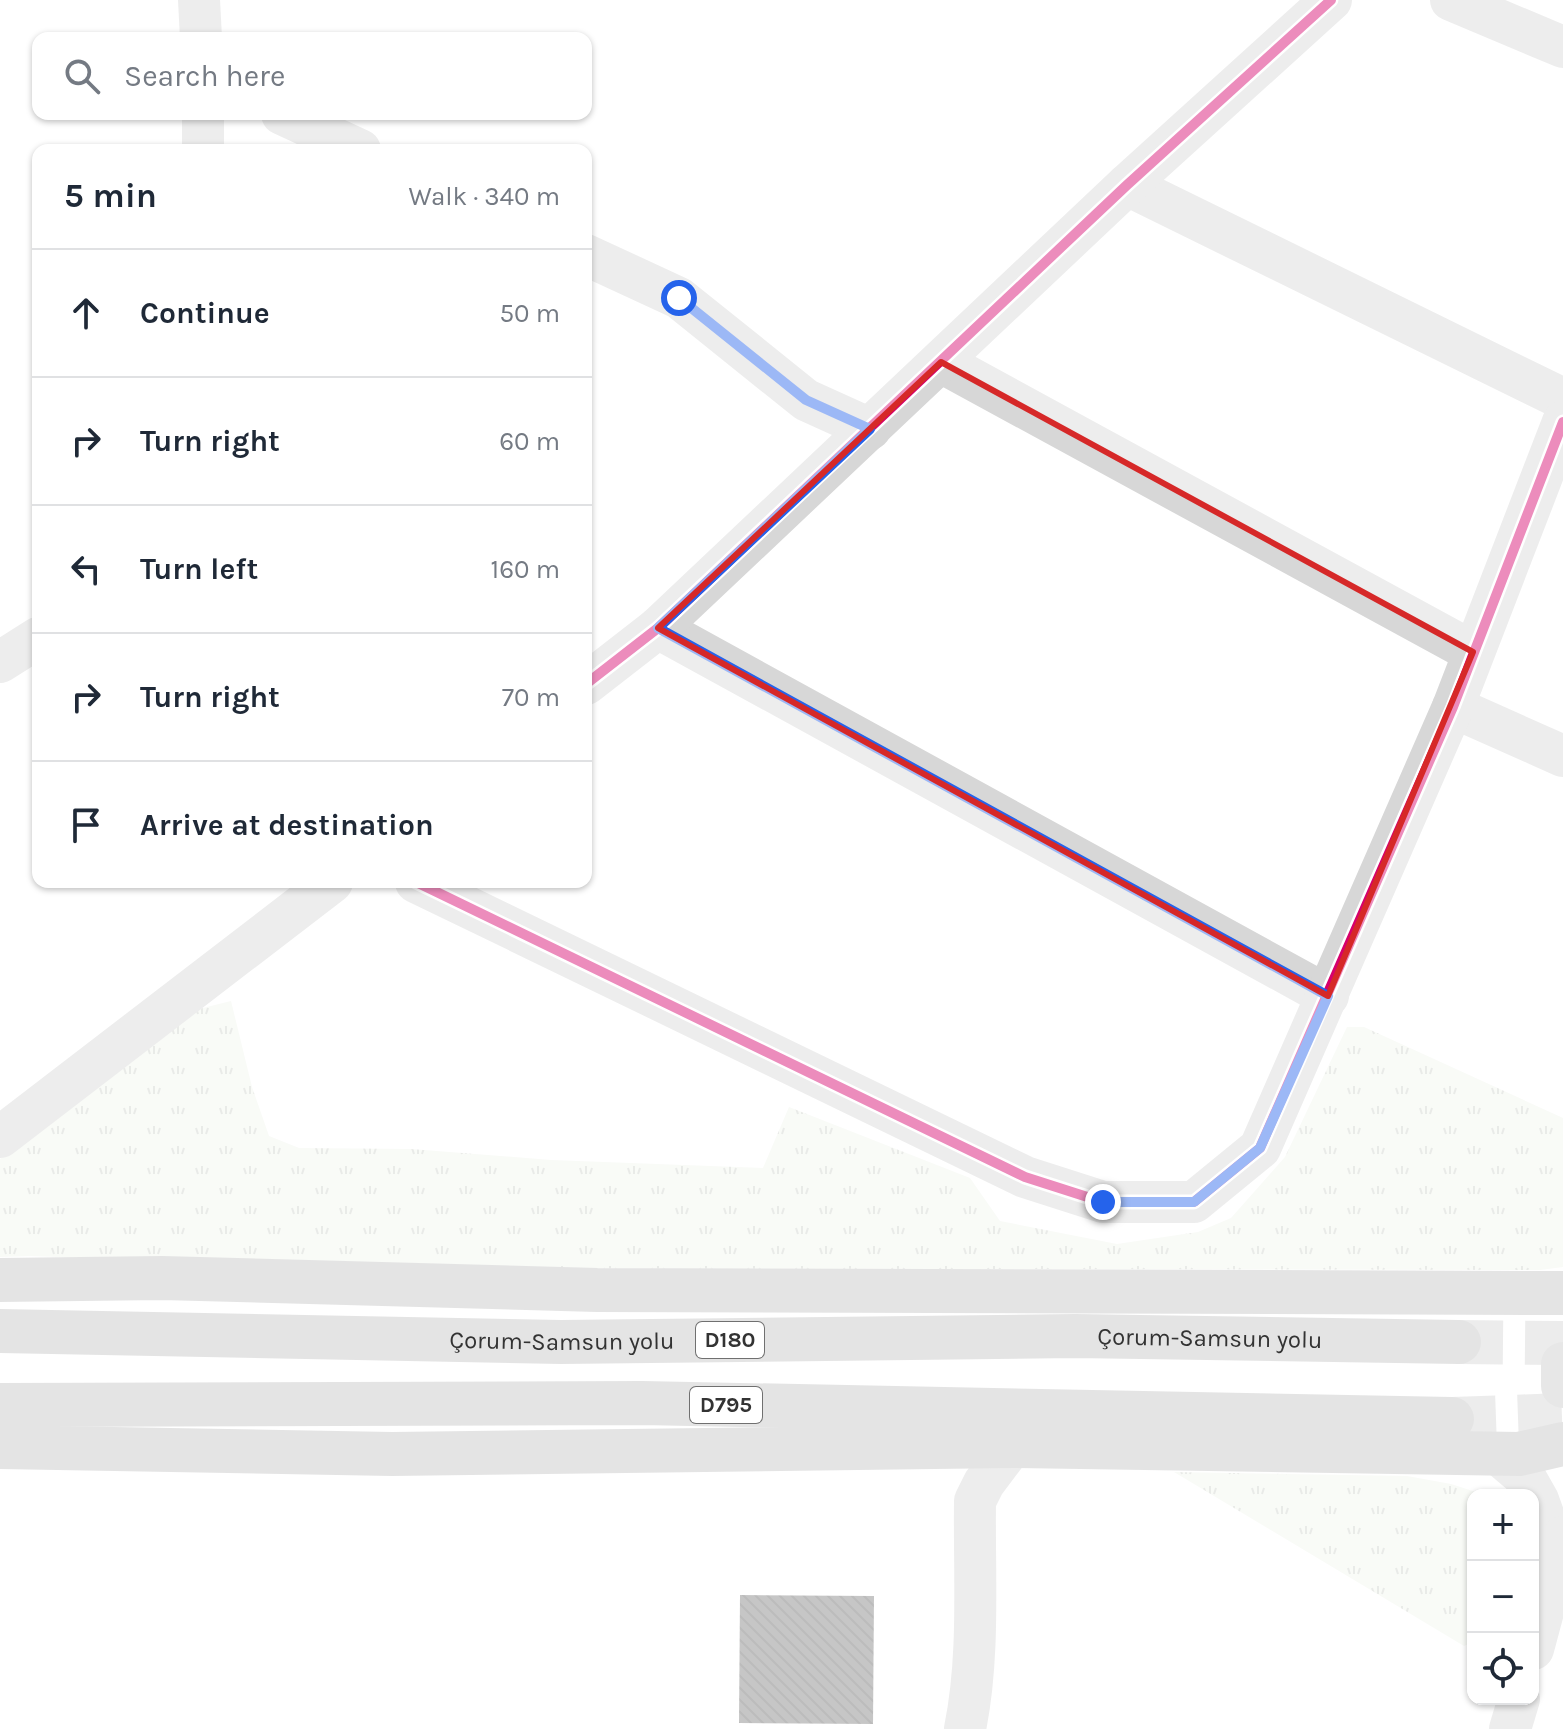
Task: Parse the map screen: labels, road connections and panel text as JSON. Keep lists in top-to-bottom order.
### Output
{
  "streets": {
    "highway": ["Çorum-Samsun yolu", "D180", "D795"]
  },
  "page": {
    "search": "Search here",
    "heading": ["5 min", "Walk · 340 m"],
    "list": [
      ["Continue", "50 m"],
      ["Turn right", "60 m"],
      ["Turn left", "160 m"],
      ["Turn right", "70 m"],
      "Arrive at destination"
    ],
    "map_buttons": ["+", "−"]
  }
}
